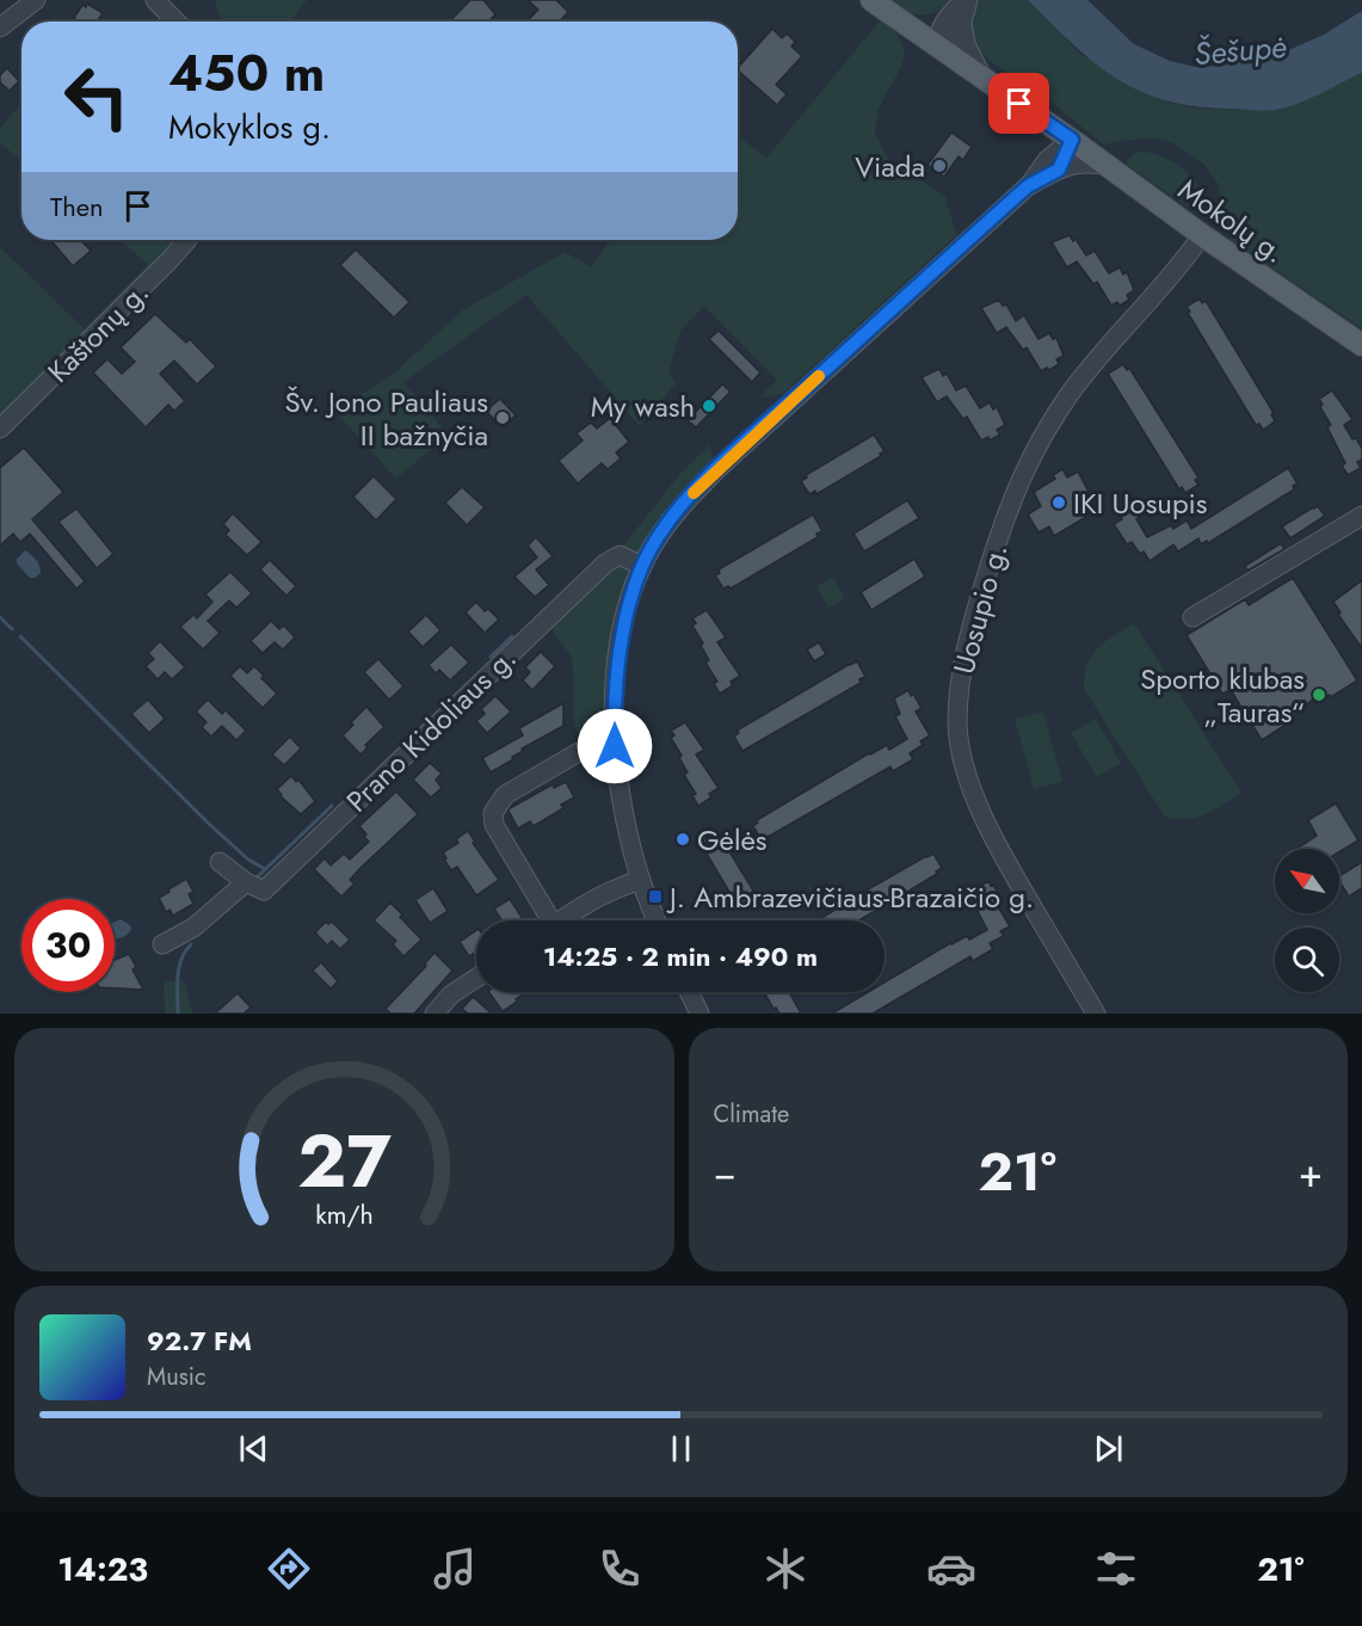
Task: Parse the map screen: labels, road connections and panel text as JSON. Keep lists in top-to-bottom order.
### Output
{
  "streets": {
    "main road": ["Mokolų g."],
    "street": ["Kaštonų g.", "Uosupio g.", "Prano Kidoliaus g."]
  },
  "crossings": [
    ["Mokolų g.", "Uosupio g."]
  ],
  "water": ["Šešupė"],
  "places": {
    "other": [
      "Viada",
      "My wash",
      "Šv. Jono Pauliaus II bažnyčia",
      "IKI Uosupis",
      "Sporto klubas „Tauras“",
      "Gėlės"
    ],
    "transit": ["J. Ambrazevičiaus-Brazaičio g."]
  },
  "north": "top left",
  "page": {
    "turn": ["450 m", "Mokyklos g."],
    "then": "Then",
    "limit": "30",
    "trip": "14:25 · 2 min · 490 m",
    "tile": "Climate",
    "heat": ["−", "21°", "+"],
    "song": ["92.7 FM", "Music"],
    "tabs": ["14:23", "21°"],
    "gauge": ["27", "km/h"]
  }
}
